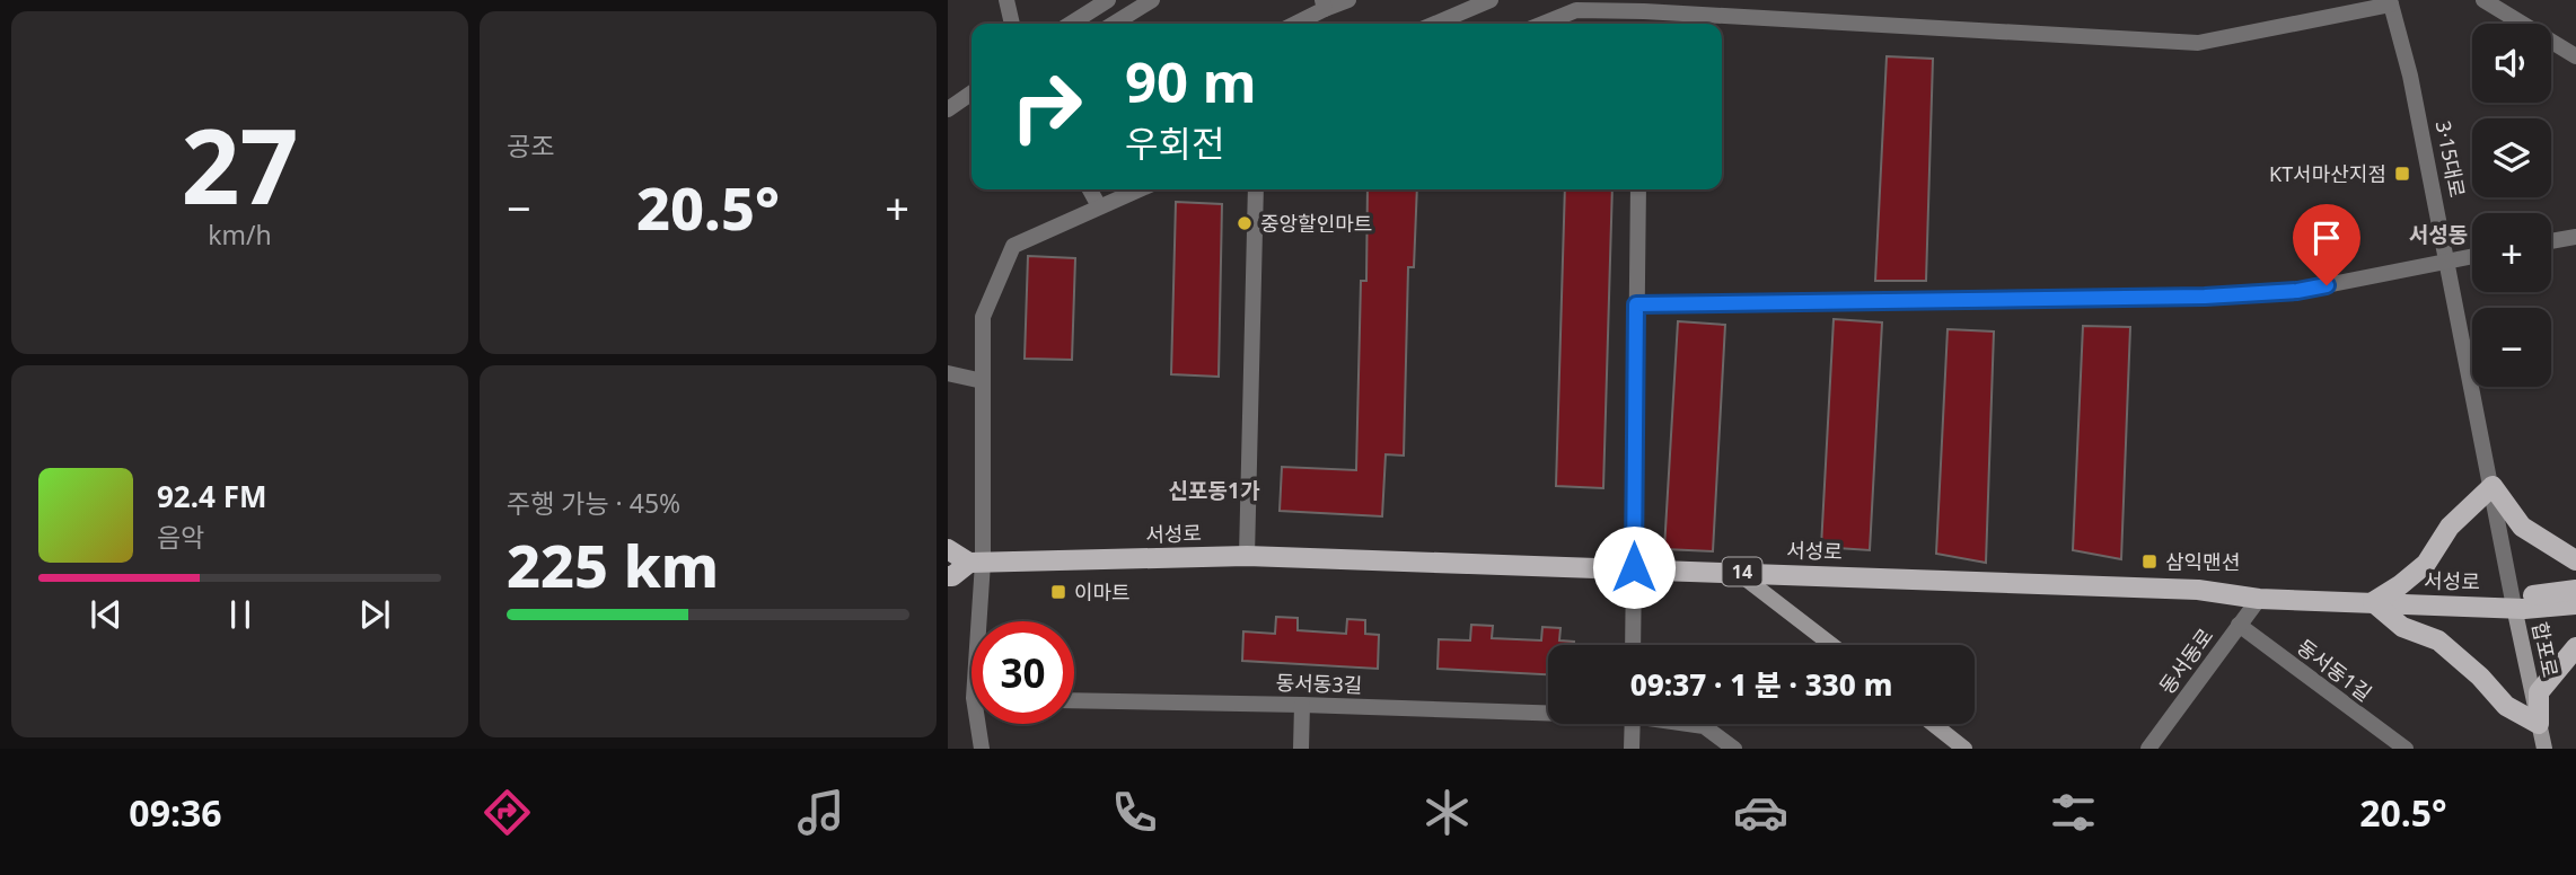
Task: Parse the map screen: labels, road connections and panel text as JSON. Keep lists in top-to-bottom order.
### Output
{
  "streets": {
    "main road": ["서성로", "14", "합포로"],
    "street": [
      "3·15대로",
      "동서동로",
      "동서동1길",
      "동서동3길"
    ]
  },
  "crossings": [
    ["3·15대로", "서성로"],
    ["3·15대로", "14"],
    ["3·15대로", "합포로"],
    ["서성로", "14"],
    ["서성로", "합포로"],
    ["서성로", "동서동로"],
    ["14", "합포로"],
    ["동서동로", "동서동1길"]
  ],
  "districts": ["서성동", "신포동1가"],
  "places": {
    "transit": ["KT서마산지점", "삼익맨션", "이마트"],
    "other": ["중앙할인마트"]
  },
  "page": {
    "tile": [
      ["27", "km/h"],
      "공조",
      ["주행 가능 · 45%", "225 km"]
    ],
    "map_buttons": ["+", "−"],
    "turn": ["90 m", "우회전"],
    "heat": ["−", "20.5°", "+"],
    "song": ["92.4 FM", "음악"],
    "limit": "30",
    "trip": "09:37 · 1 분 · 330 m",
    "tabs": ["09:36", "20.5°"]
  }
}
